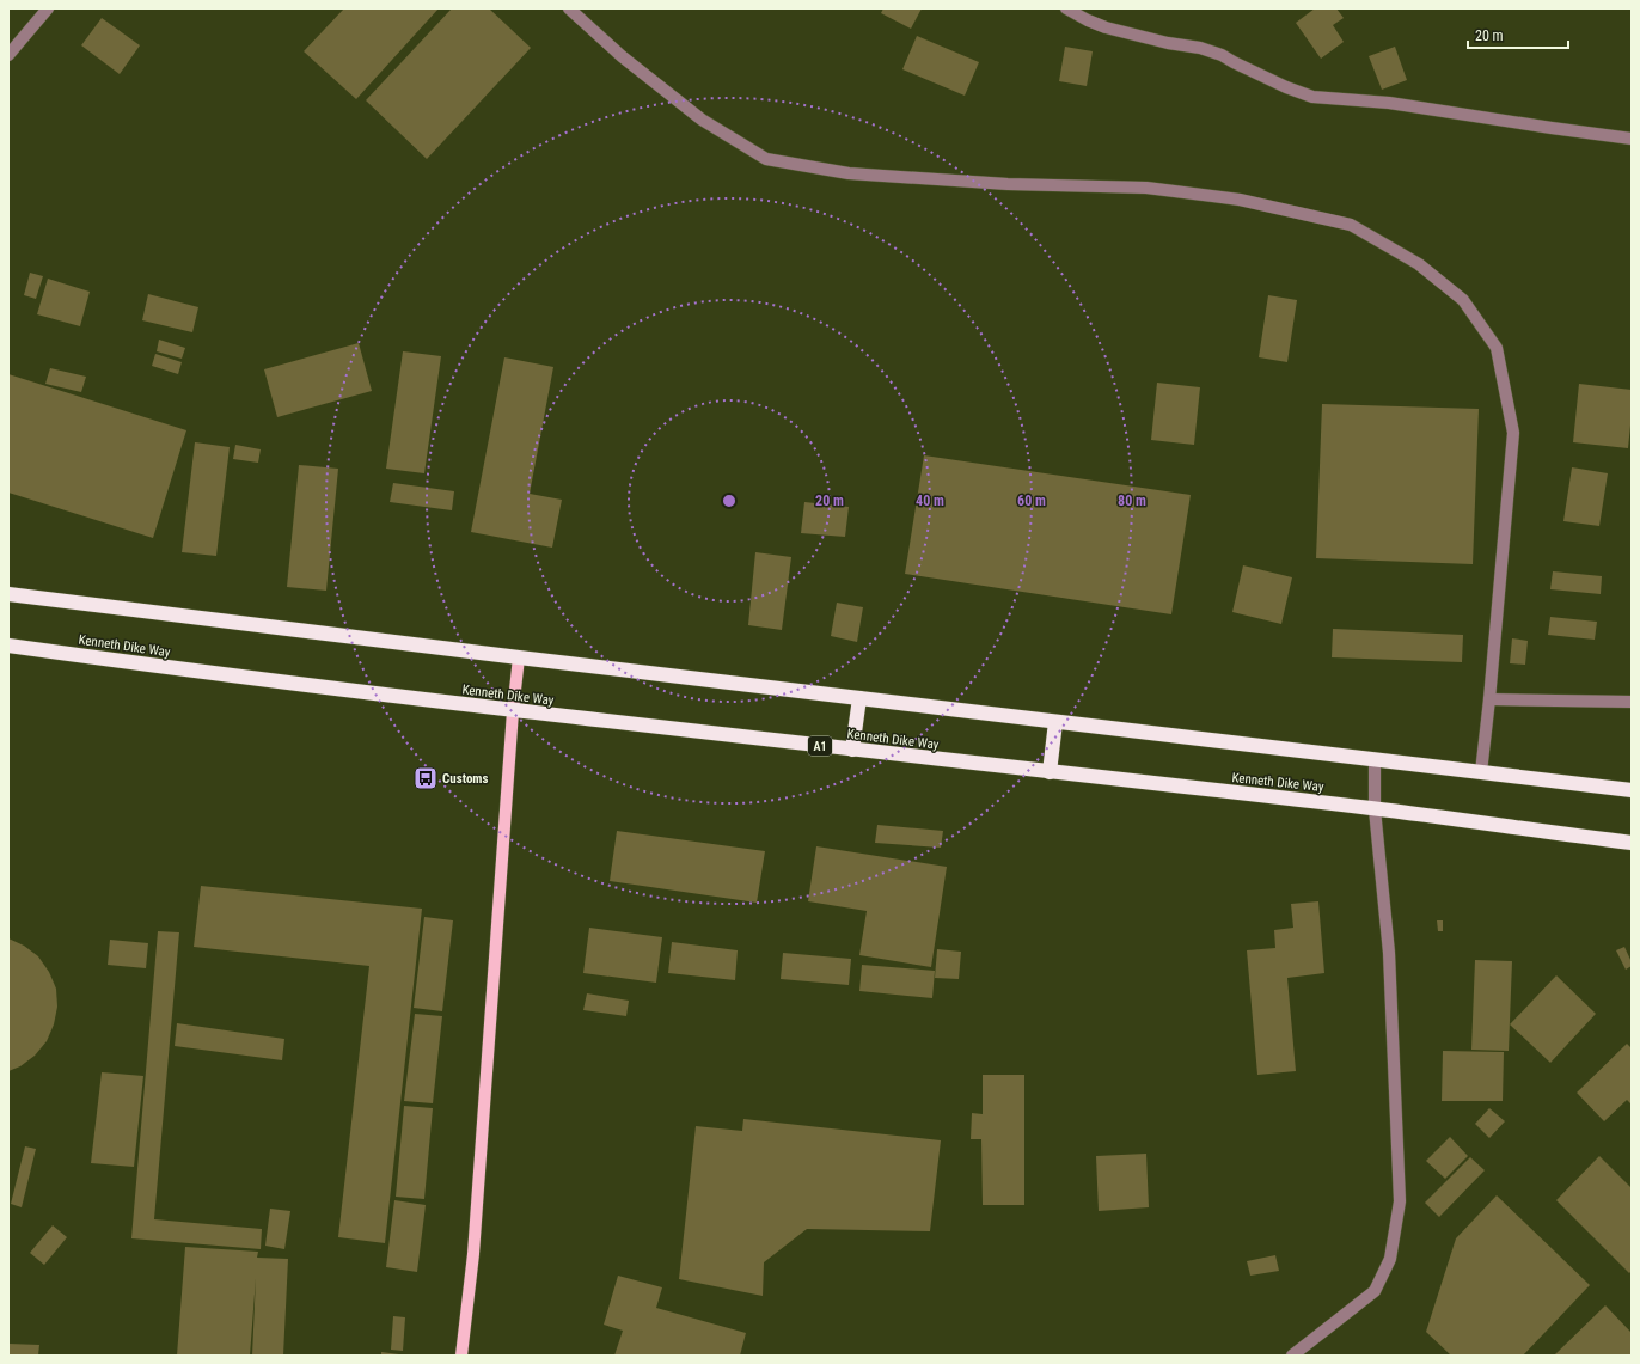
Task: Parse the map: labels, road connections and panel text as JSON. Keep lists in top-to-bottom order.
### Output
{
  "streets": {
    "highway": ["Kenneth Dike Way", "A1"]
  },
  "places": {
    "bus stop": ["Customs"]
  },
  "scale_bar": "20 m",
  "rings": [
    "20 m",
    "40 m",
    "60 m",
    "80 m"
  ]
}
